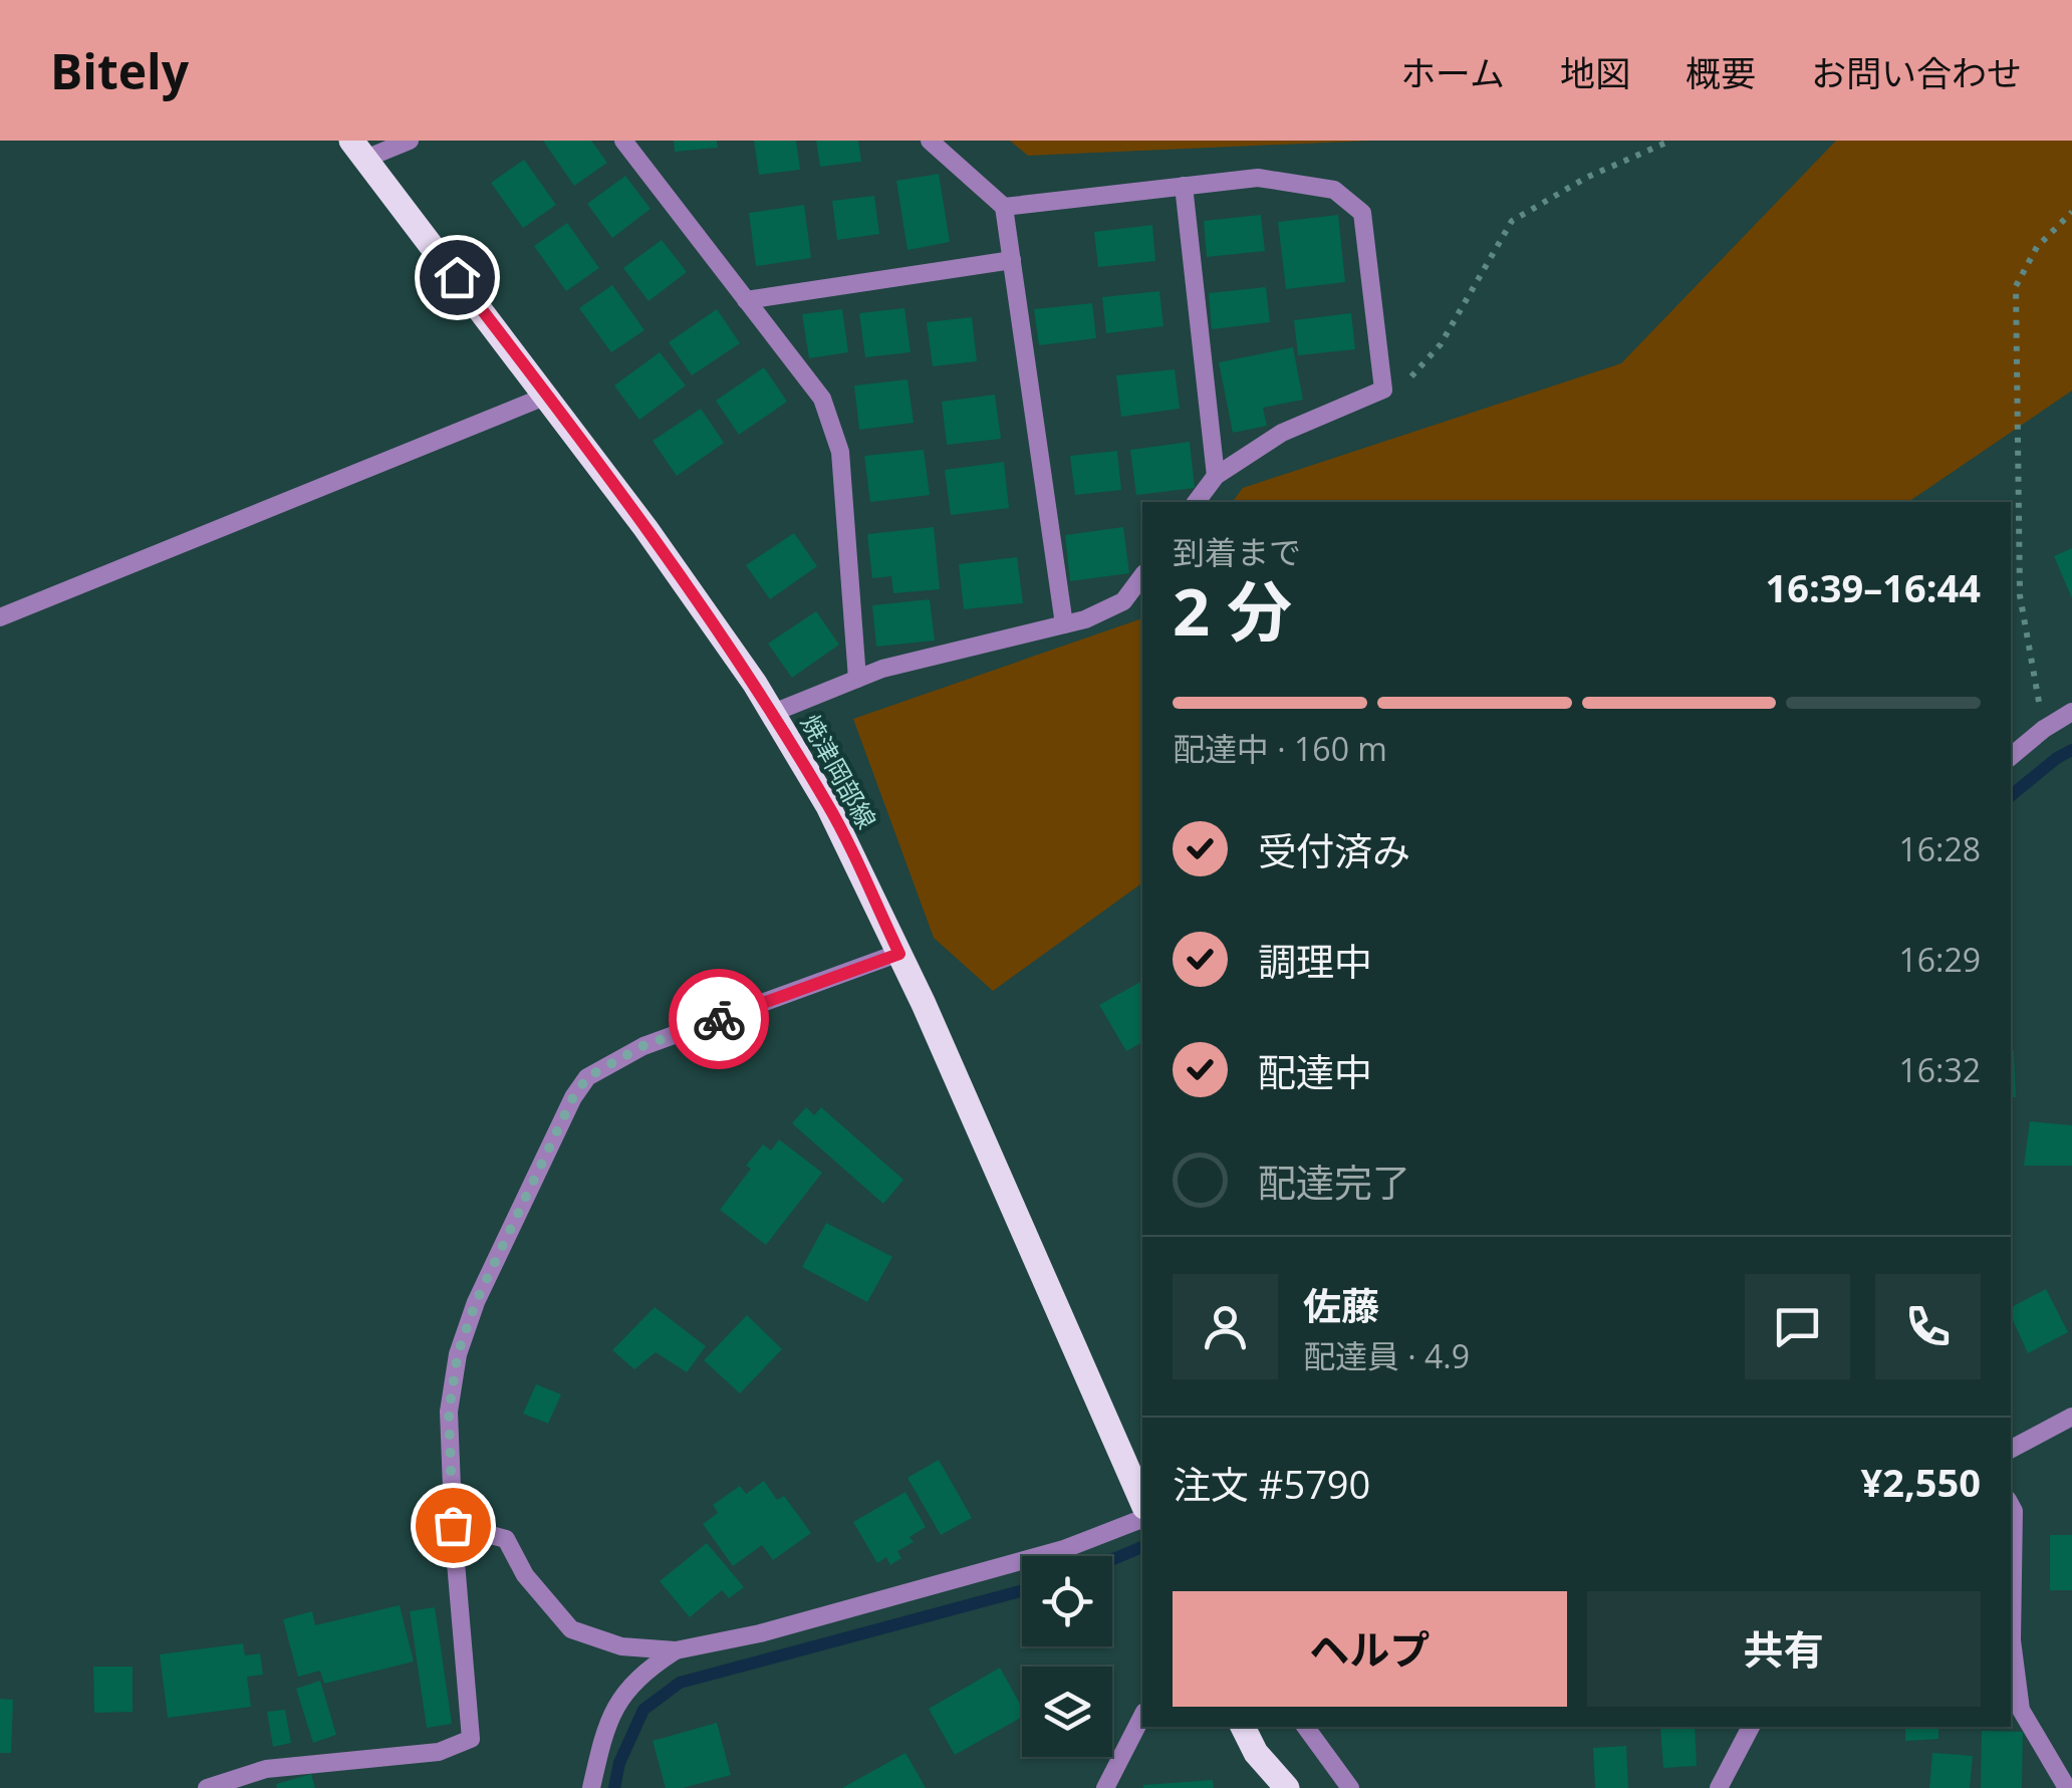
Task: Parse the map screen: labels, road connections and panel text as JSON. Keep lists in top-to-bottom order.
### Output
{
  "streets": {
    "main road": ["焼津岡部線"]
  },
  "page": {
    "header": "Bitely",
    "nav": [
      "ホーム",
      "地図",
      "概要",
      "お問い合わせ"
    ],
    "heading": ["2 分", "到着まで", "16:39–16:44"],
    "panel": [
      "佐藤",
      "配達員 · 4.9",
      "注文 #5790",
      "¥2,550"
    ],
    "bar": "配達中 · 160 m",
    "list": [
      ["受付済み", "16:28"],
      ["調理中", "16:29"],
      ["配達中", "16:32"],
      "配達完了"
    ],
    "buttons": ["ヘルプ", "共有"]
  }
}
